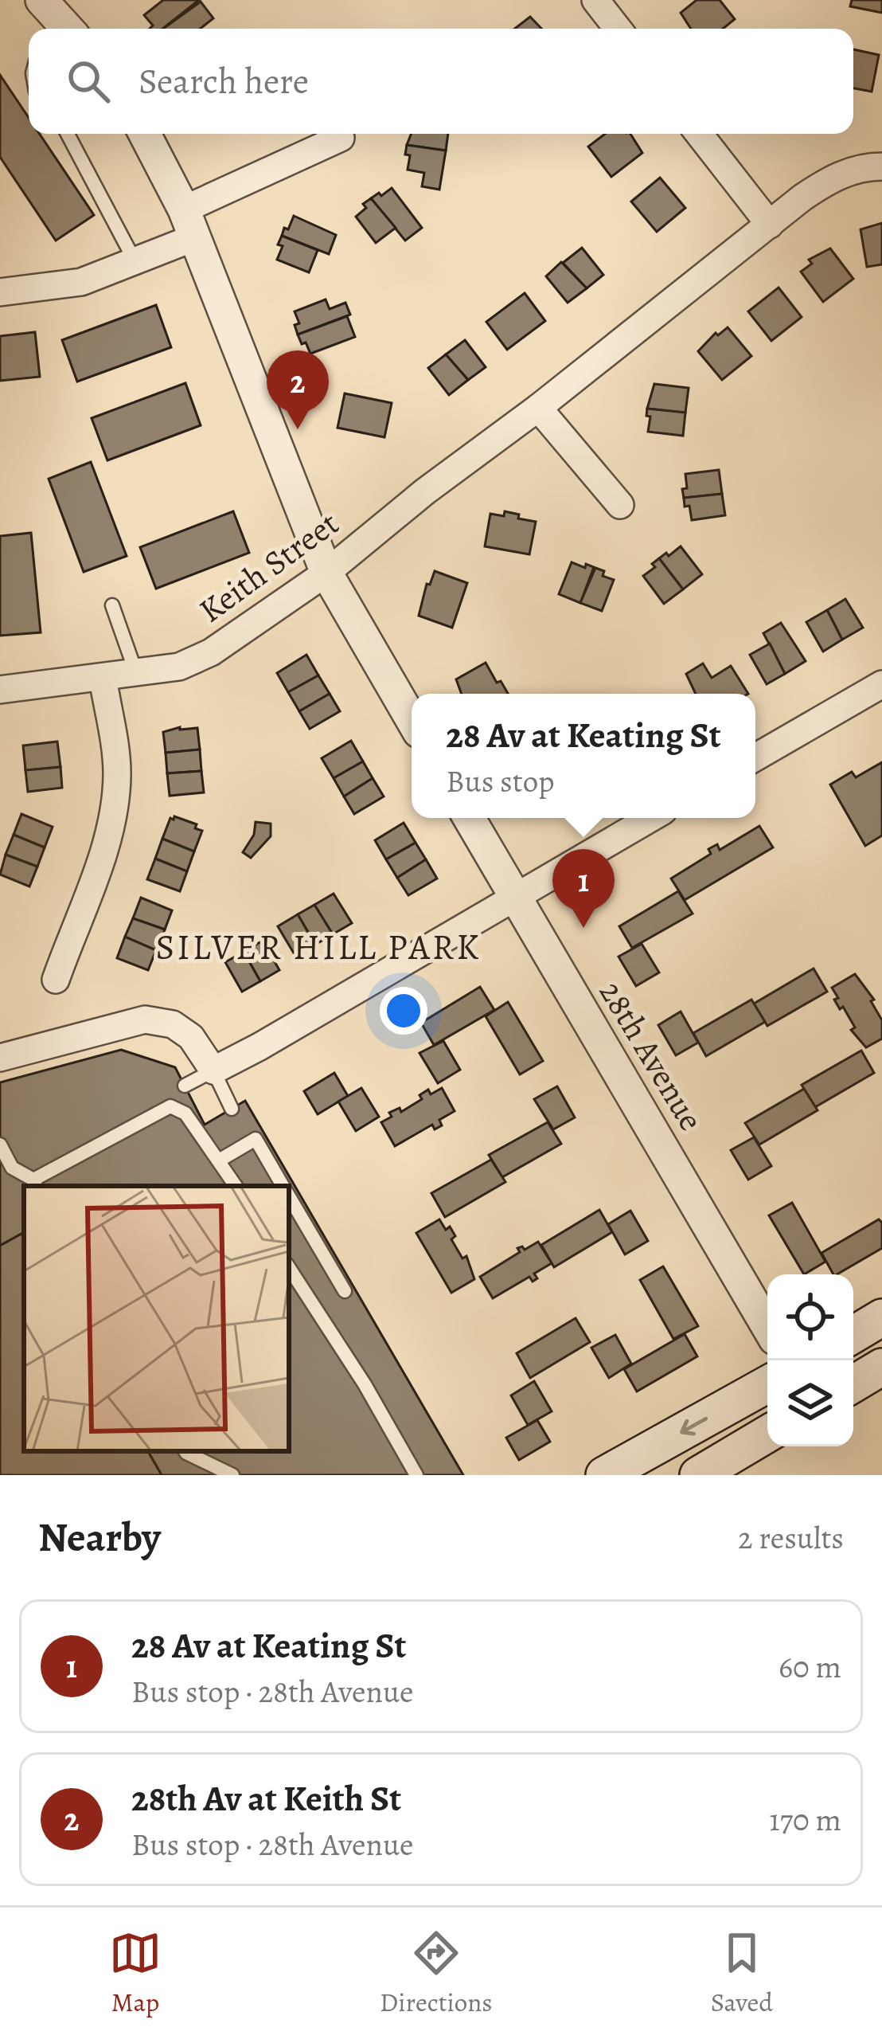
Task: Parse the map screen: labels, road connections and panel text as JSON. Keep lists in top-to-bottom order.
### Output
{
  "streets": {
    "street": ["Keith Street", "28th Avenue"]
  },
  "districts": ["SILVER HILL PARK"],
  "page": {
    "search": "Search here",
    "pins": ["2", "1"],
    "popup": ["28 Av at Keating St", "Bus stop"],
    "heading": ["Nearby", "2 results"],
    "list": [
      {
        "mark": "1",
        "name": "28 Av at Keating St",
        "note": "Bus stop · 28th Avenue",
        "value": "60 m"
      },
      {
        "mark": "2",
        "name": "28th Av at Keith St",
        "note": "Bus stop · 28th Avenue",
        "value": "170 m"
      }
    ],
    "nav": ["Map", "Directions", "Saved"]
  }
}
